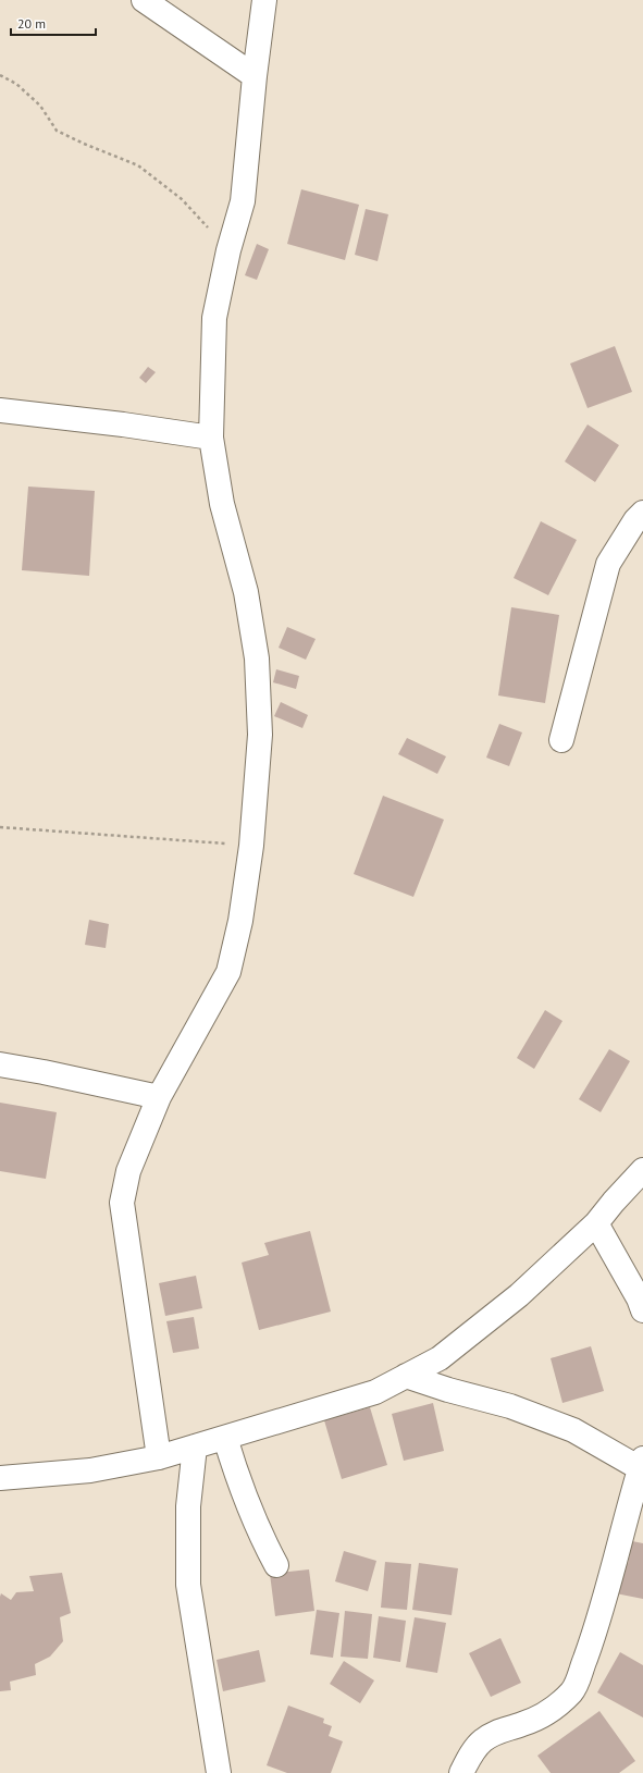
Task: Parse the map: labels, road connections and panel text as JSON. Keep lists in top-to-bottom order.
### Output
{
  "scale_bar": "20 m"
}
